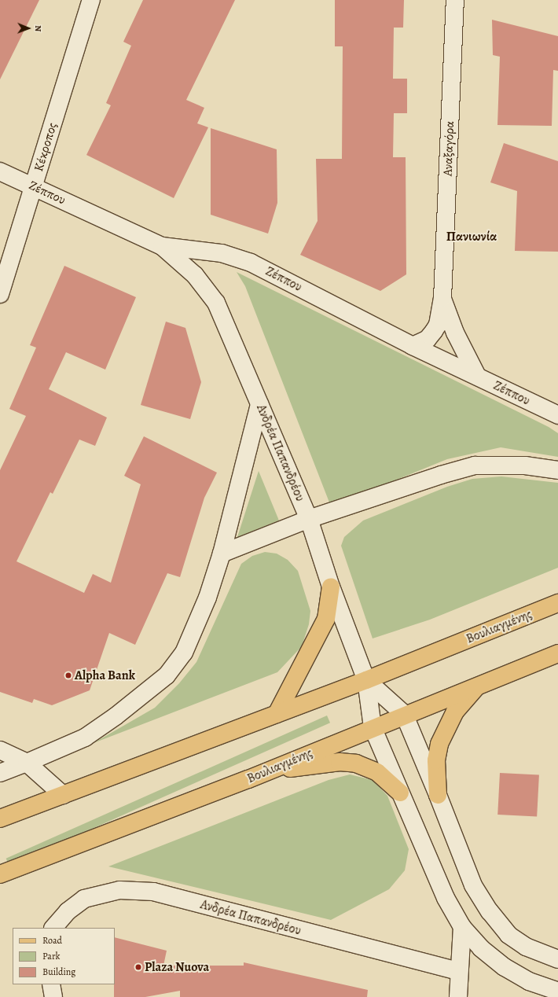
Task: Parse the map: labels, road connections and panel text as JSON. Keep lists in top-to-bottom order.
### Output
{
  "streets": {
    "main road": ["Βουλιαγμένης"],
    "street": [
      "Κέκροπος",
      "Αναξαγόρα",
      "Ζέππου",
      "Ανδρέα Παπανδρέου"
    ]
  },
  "crossings": [
    ["Κέκροπος", "Ζέππου"],
    ["Αναξαγόρα", "Ζέππου"],
    ["Ζέππου", "Ανδρέα Παπανδρέου"],
    ["Ανδρέα Παπανδρέου", "Βουλιαγμένης"]
  ],
  "districts": ["Πανιωνία"],
  "places": ["Alpha Bank", "Plaza Nuova"],
  "legend": ["Road", "Park", "Building"],
  "north": "right"
}
